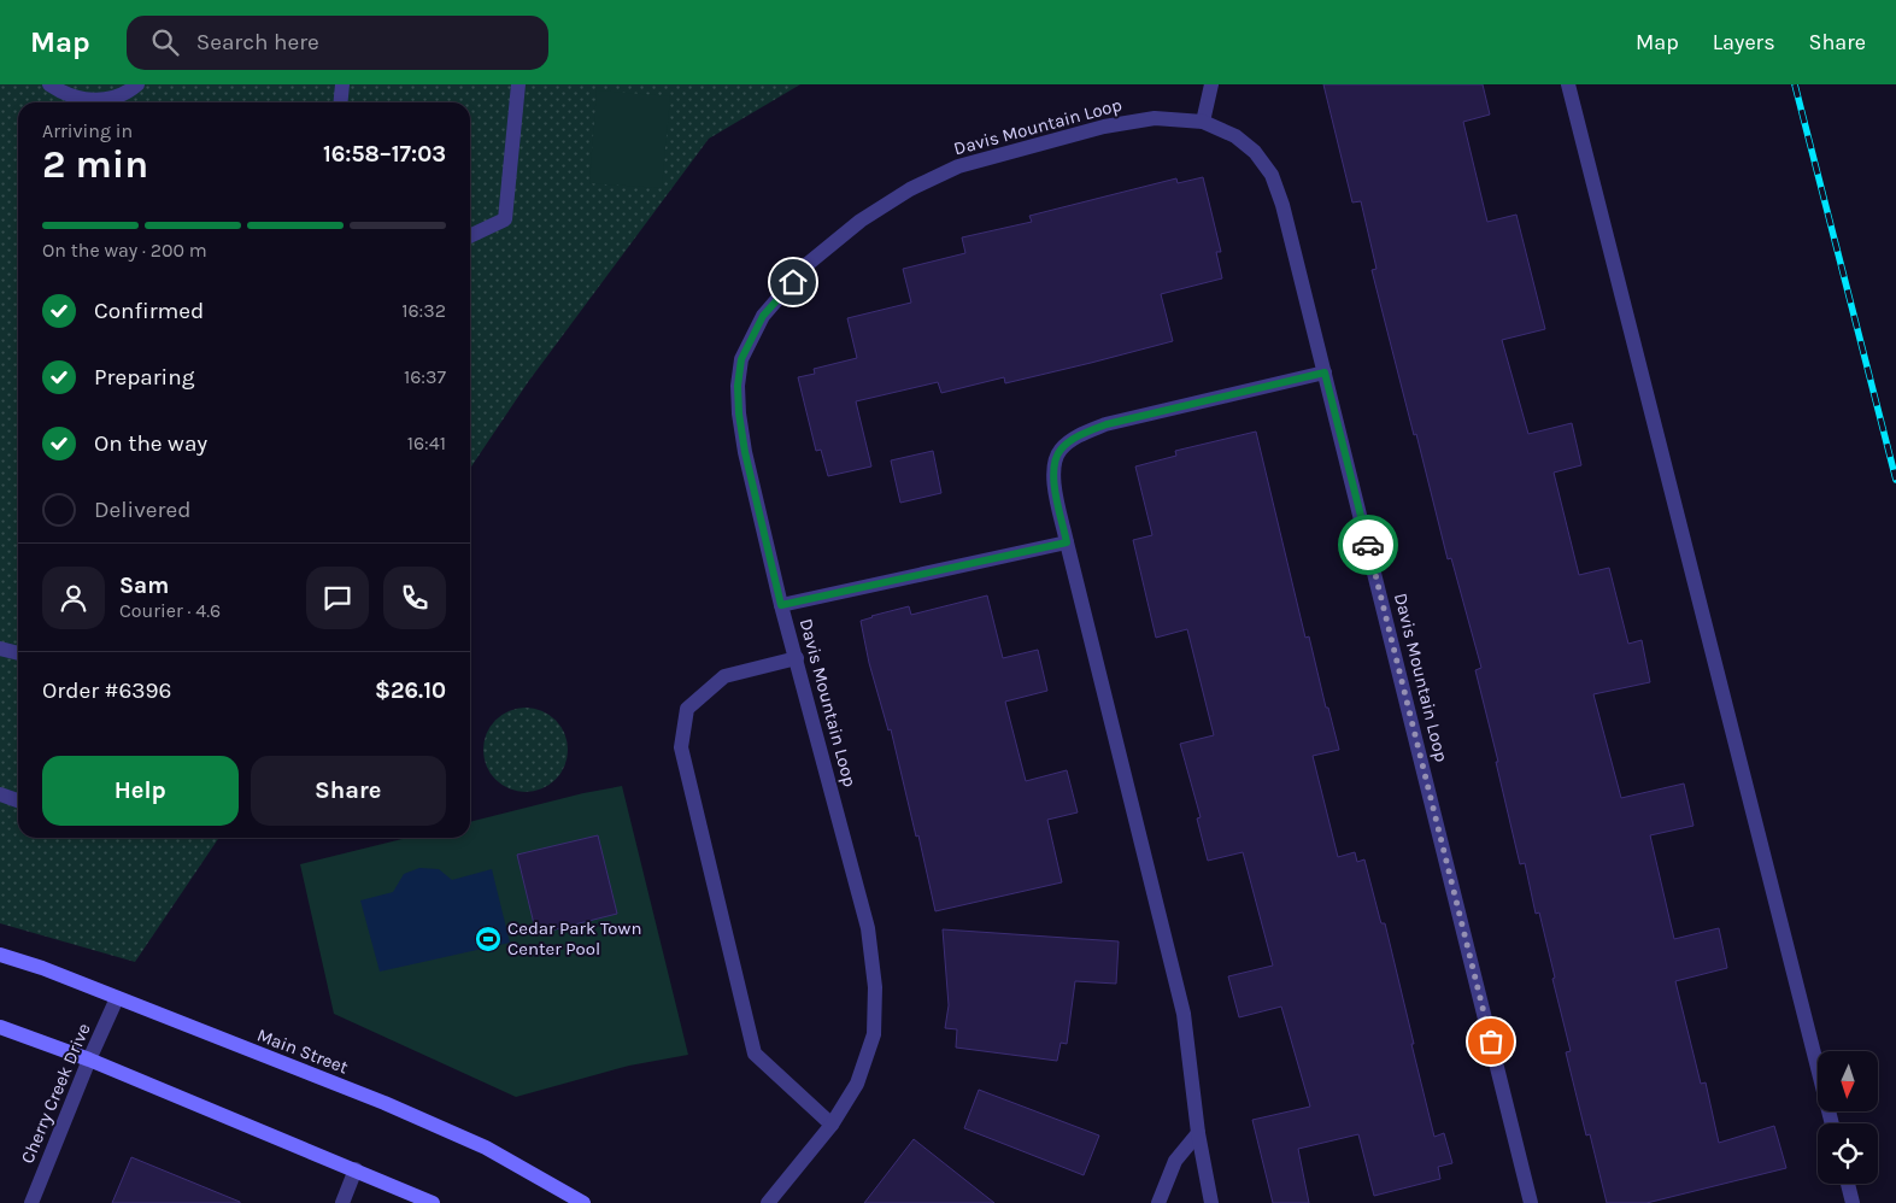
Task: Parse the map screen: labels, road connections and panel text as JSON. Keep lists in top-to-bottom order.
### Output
{
  "streets": {
    "street": ["Davis Mountain Loop", "Main Street", "Cherry Creek Drive"]
  },
  "crossings": [
    ["Main Street", "Cherry Creek Drive"]
  ],
  "places": {
    "sports": ["Cedar Park Town Center Pool"]
  },
  "north": "bottom",
  "page": {
    "header": "Map",
    "search": "Search here",
    "nav": ["Map", "Layers", "Share"],
    "heading": ["2 min", "Arriving in", "16:58–17:03"],
    "panel": [
      "Sam",
      "Courier · 4.6",
      "Order #6396",
      "$26.10"
    ],
    "bar": "On the way · 200 m",
    "list": [
      ["Confirmed", "16:32"],
      ["Preparing", "16:37"],
      ["On the way", "16:41"],
      "Delivered"
    ],
    "buttons": ["Help", "Share"]
  }
}
